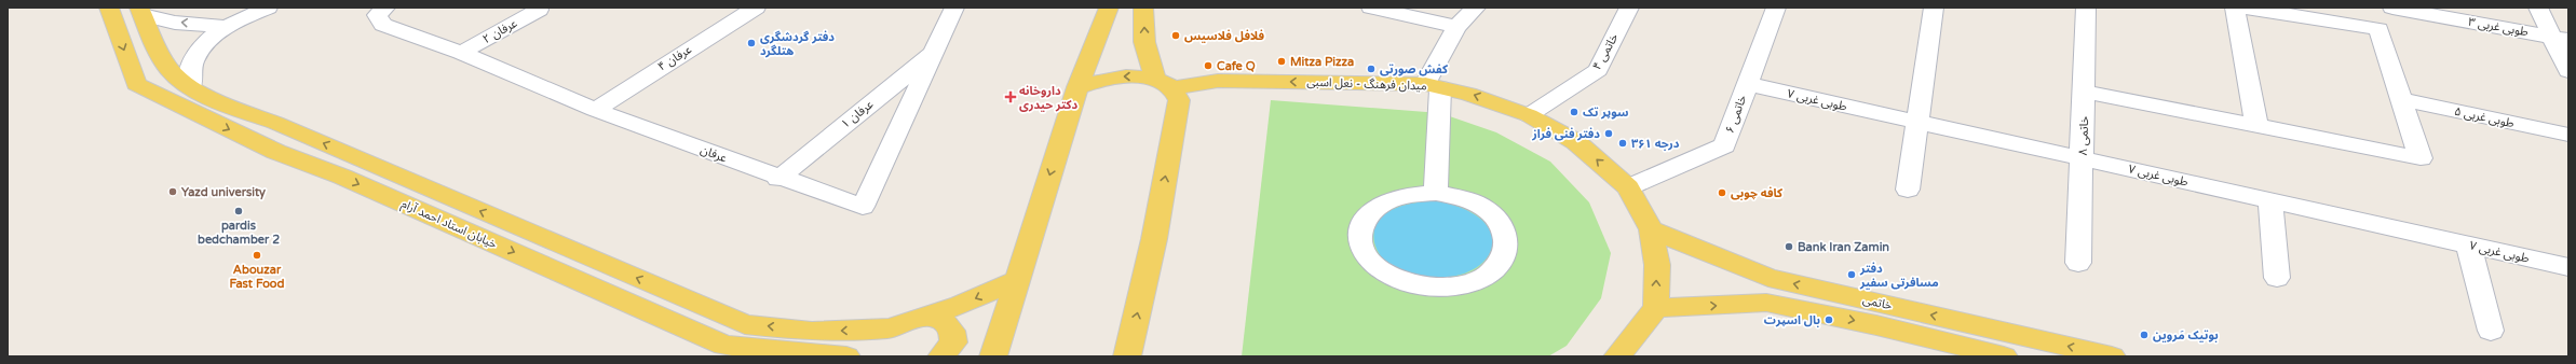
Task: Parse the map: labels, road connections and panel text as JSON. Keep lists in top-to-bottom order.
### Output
{
  "streets": {
    "main road": ["میدان فرهنگ - نعل اسبی", "خیابان استاد احمد آرام", "خاتمی"],
    "street": [
      "طوبی غربی ۳",
      "عرفان ۲",
      "خاتمی ۴",
      "عرفان ۴",
      "طوبی غربی ۷",
      "عرفان ۱",
      "خاتمی ۶",
      "طوبی غربی ۵",
      "خاتمی ۸",
      "عرفان"
    ]
  },
  "crossings": [
    ["عرفان ۲", "عرفان"],
    ["خاتمی ۴", "میدان فرهنگ - نعل اسبی"],
    ["عرفان ۴", "عرفان"],
    ["میدان فرهنگ - نعل اسبی", "خاتمی ۶"],
    ["میدان فرهنگ - نعل اسبی", "خاتمی"],
    ["طوبی غربی ۷", "خاتمی ۶"],
    ["طوبی غربی ۷", "خاتمی ۸"],
    ["عرفان ۱", "عرفان"]
  ],
  "one_way": ["میدان فرهنگ - نعل اسبی"],
  "places": {
    "other": [
      "فلافل فلاسیس",
      "دفتر گردشگری هتلگرد",
      "Mitza Pizza",
      "Cafe Q",
      "کفش صورتی",
      "سوپر تک",
      "دفتر فنی فراز",
      "۳۶۱ درجه",
      "Yazd university",
      "کافه چوبی",
      "pardis bedchamber 2",
      "Bank Iran Zamin",
      "Abouzar Fast Food",
      "دفتر مسافرتی سفیر",
      "بال اسپرت",
      "بوتیک مَروین"
    ],
    "health": ["داروخانه دکتر حیدری"]
  }
}
